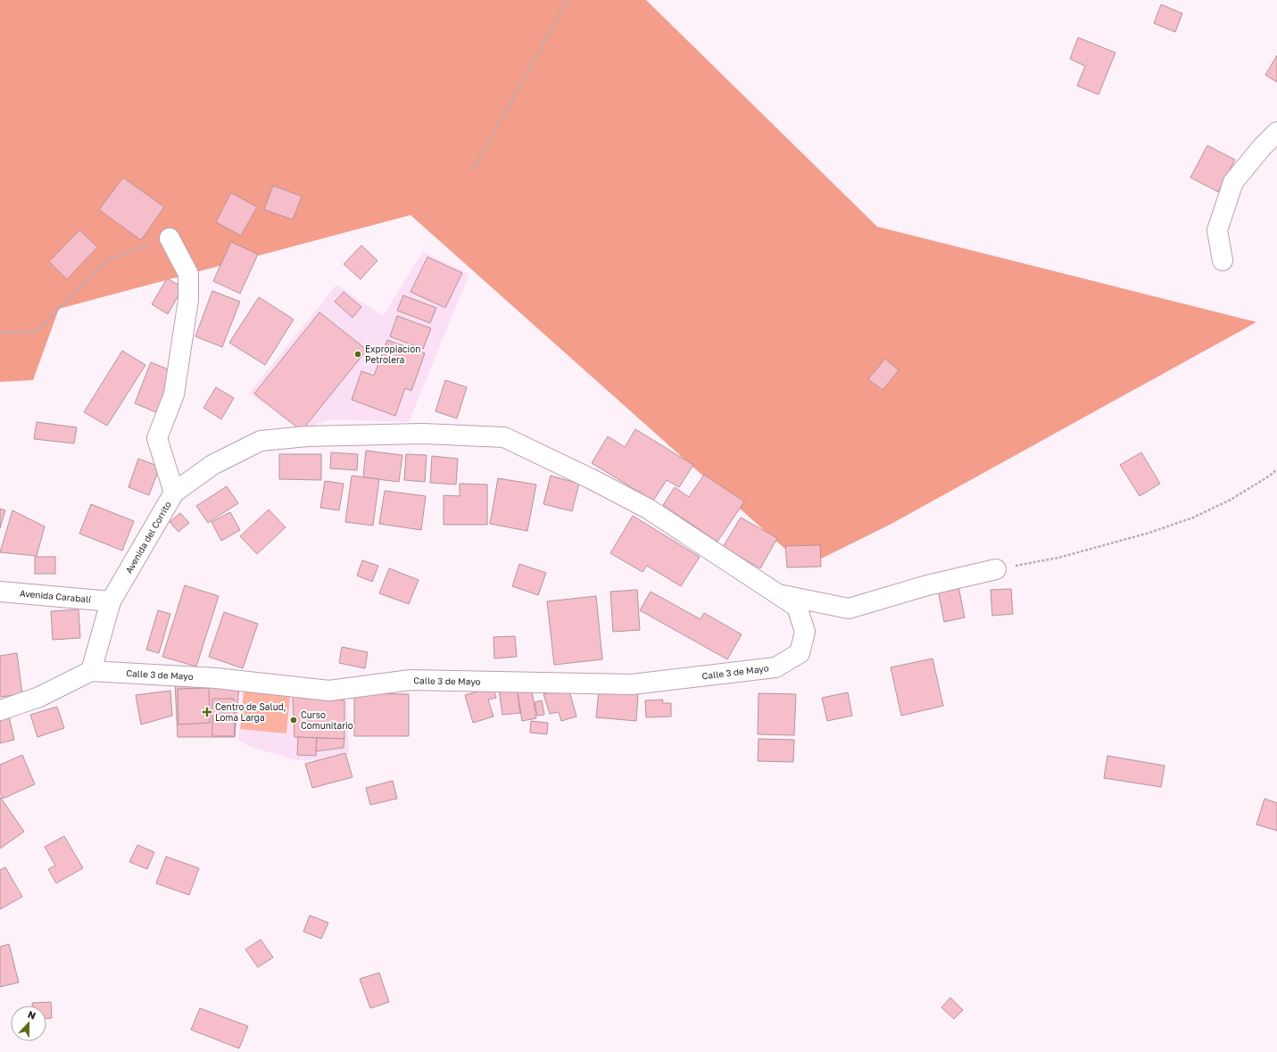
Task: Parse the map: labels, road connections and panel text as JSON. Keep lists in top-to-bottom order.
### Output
{
  "streets": {
    "street": ["Avenida del Corrito", "Avenida Carabalí", "Calle 3 de Mayo"]
  },
  "crossings": [
    ["Avenida del Corrito", "Avenida Carabalí"],
    ["Avenida del Corrito", "Calle 3 de Mayo"]
  ],
  "places": {
    "other": ["Expropiacion Petrolera", "Curso Comunitario"],
    "health": ["Centro de Salud, Loma Larga"]
  },
  "north": "top"
}
